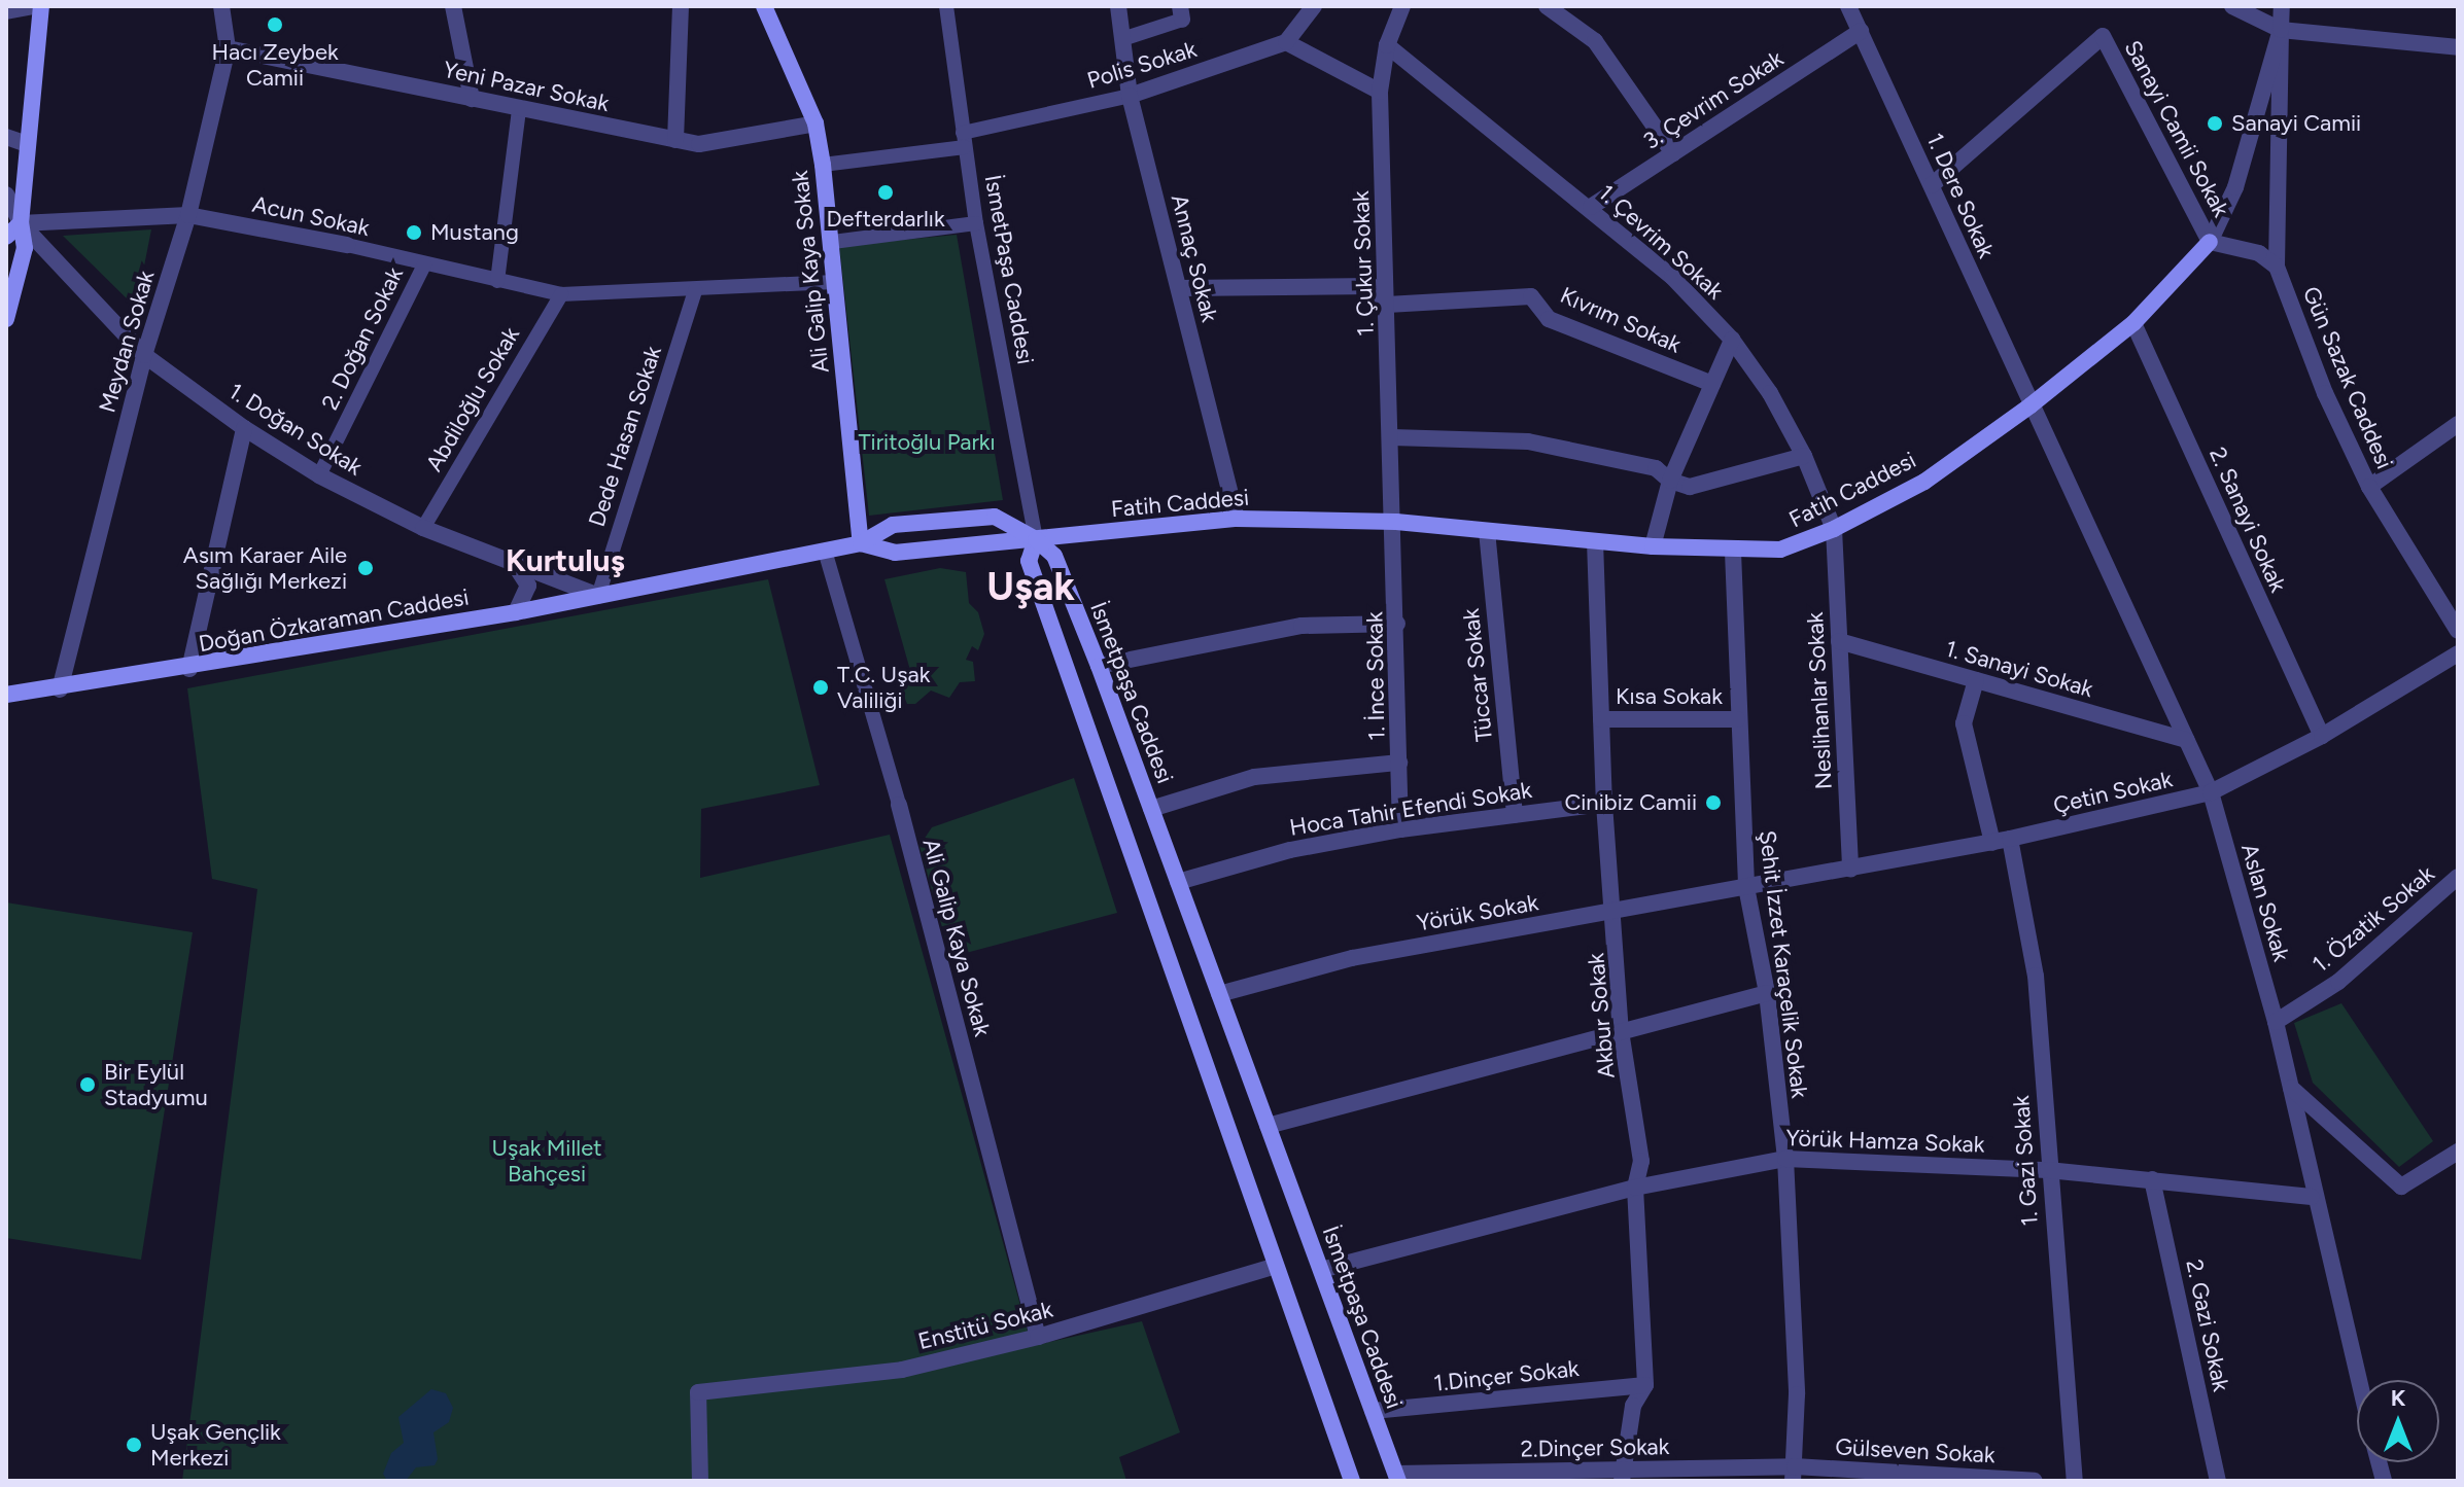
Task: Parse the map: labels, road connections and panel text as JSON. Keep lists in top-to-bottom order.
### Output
{
  "streets": {
    "main road": [
      "Ali Galip Kaya Sokak",
      "Fatih Caddesi",
      "Doğan Özkaraman Caddesi",
      "İsmetpaşa Caddesi"
    ],
    "street": [
      "Polis Sokak",
      "Yeni Pazar Sokak",
      "3. Çevrim Sokak",
      "Sanayi Camii Sokak",
      "1. Dere Sokak",
      "Acun Sokak",
      "1. Çevrim Sokak",
      "Annaç Sokak",
      "1. Çukur Sokak",
      "İsmetPaşa Caddesi",
      "Kıvrım Sokak",
      "2. Doğan Sokak",
      "Meydan Sokak",
      "Gün Sazak Caddesi",
      "Abdiloğlu Sokak",
      "1. Doğan Sokak",
      "Dede Hasan Sokak",
      "2. Sanayi Sokak",
      "1. Sanayi Sokak",
      "Tüccar Sokak",
      "1. İnce Sokak",
      "Kısa Sokak",
      "Neslihanlar Sokak",
      "Çetin Sokak",
      "Hoca Tahir Efendi Sokak",
      "Aslan Sokak",
      "Yörük Sokak",
      "1. Özatik Sokak",
      "Şehit İzzet Karaçelik Sokak",
      "Akbur Sokak",
      "Yörük Hamza Sokak",
      "1. Gazi Sokak",
      "Enstitü Sokak",
      "2. Gazi Sokak",
      "1.Dinçer Sokak",
      "2.Dinçer Sokak",
      "Gülseven Sokak"
    ]
  },
  "crossings": [
    ["Polis Sokak", "Annaç Sokak"],
    ["Polis Sokak", "İsmetPaşa Caddesi"],
    ["Polis Sokak", "Ali Galip Kaya Sokak"],
    ["Yeni Pazar Sokak", "Ali Galip Kaya Sokak"],
    ["Yeni Pazar Sokak", "Meydan Sokak"],
    ["3. Çevrim Sokak", "1. Dere Sokak"],
    ["3. Çevrim Sokak", "1. Çevrim Sokak"],
    ["Sanayi Camii Sokak", "1. Dere Sokak"],
    ["Sanayi Camii Sokak", "Fatih Caddesi"],
    ["1. Dere Sokak", "Fatih Caddesi"],
    ["1. Dere Sokak", "Aslan Sokak"],
    ["Acun Sokak", "Ali Galip Kaya Sokak"],
    ["Acun Sokak", "2. Doğan Sokak"],
    ["Acun Sokak", "Meydan Sokak"],
    ["Acun Sokak", "Abdiloğlu Sokak"],
    ["Acun Sokak", "1. Doğan Sokak"],
    ["Acun Sokak", "Dede Hasan Sokak"],
    ["1. Çevrim Sokak", "1. Çukur Sokak"],
    ["1. Çevrim Sokak", "Fatih Caddesi"],
    ["1. Çevrim Sokak", "Neslihanlar Sokak"],
    ["Annaç Sokak", "Fatih Caddesi"],
    ["1. Çukur Sokak", "Kıvrım Sokak"],
    ["1. Çukur Sokak", "Fatih Caddesi"],
    ["1. Çukur Sokak", "1. İnce Sokak"],
    ["İsmetPaşa Caddesi", "Fatih Caddesi"],
    ["İsmetPaşa Caddesi", "Doğan Özkaraman Caddesi"],
    ["İsmetPaşa Caddesi", "İsmetpaşa Caddesi"],
    ["Ali Galip Kaya Sokak", "Doğan Özkaraman Caddesi"],
    ["Ali Galip Kaya Sokak", "Enstitü Sokak"],
    ["2. Doğan Sokak", "1. Doğan Sokak"],
    ["Meydan Sokak", "1. Doğan Sokak"],
    ["Meydan Sokak", "Doğan Özkaraman Caddesi"],
    ["Abdiloğlu Sokak", "1. Doğan Sokak"],
    ["1. Doğan Sokak", "Dede Hasan Sokak"],
    ["1. Doğan Sokak", "Doğan Özkaraman Caddesi"],
    ["Dede Hasan Sokak", "Doğan Özkaraman Caddesi"],
    ["Fatih Caddesi", "2. Sanayi Sokak"],
    ["Fatih Caddesi", "Doğan Özkaraman Caddesi"],
    ["Fatih Caddesi", "Tüccar Sokak"],
    ["Fatih Caddesi", "1. İnce Sokak"],
    ["Fatih Caddesi", "İsmetpaşa Caddesi"],
    ["Fatih Caddesi", "Neslihanlar Sokak"],
    ["Fatih Caddesi", "Aslan Sokak"],
    ["Fatih Caddesi", "Şehit İzzet Karaçelik Sokak"],
    ["Fatih Caddesi", "Akbur Sokak"],
    ["2. Sanayi Sokak", "Çetin Sokak"],
    ["Doğan Özkaraman Caddesi", "İsmetpaşa Caddesi"],
    ["1. Sanayi Sokak", "Neslihanlar Sokak"],
    ["1. Sanayi Sokak", "Aslan Sokak"],
    ["1. Sanayi Sokak", "1. Gazi Sokak"],
    ["Tüccar Sokak", "Hoca Tahir Efendi Sokak"],
    ["1. İnce Sokak", "Hoca Tahir Efendi Sokak"],
    ["İsmetpaşa Caddesi", "Hoca Tahir Efendi Sokak"],
    ["İsmetpaşa Caddesi", "Yörük Sokak"],
    ["İsmetpaşa Caddesi", "Yörük Hamza Sokak"],
    ["İsmetpaşa Caddesi", "1.Dinçer Sokak"],
    ["İsmetpaşa Caddesi", "2.Dinçer Sokak"],
    ["Kısa Sokak", "Şehit İzzet Karaçelik Sokak"],
    ["Kısa Sokak", "Akbur Sokak"],
    ["Neslihanlar Sokak", "Çetin Sokak"],
    ["Çetin Sokak", "Aslan Sokak"],
    ["Çetin Sokak", "Yörük Sokak"],
    ["Çetin Sokak", "Şehit İzzet Karaçelik Sokak"],
    ["Çetin Sokak", "1. Gazi Sokak"],
    ["Hoca Tahir Efendi Sokak", "Akbur Sokak"],
    ["Aslan Sokak", "1. Özatik Sokak"],
    ["Aslan Sokak", "Yörük Hamza Sokak"],
    ["Yörük Sokak", "Şehit İzzet Karaçelik Sokak"],
    ["Yörük Sokak", "Akbur Sokak"],
    ["Şehit İzzet Karaçelik Sokak", "Yörük Hamza Sokak"],
    ["Şehit İzzet Karaçelik Sokak", "2.Dinçer Sokak"],
    ["Şehit İzzet Karaçelik Sokak", "Gülseven Sokak"],
    ["Akbur Sokak", "Yörük Hamza Sokak"],
    ["Akbur Sokak", "1.Dinçer Sokak"],
    ["Akbur Sokak", "2.Dinçer Sokak"],
    ["Yörük Hamza Sokak", "1. Gazi Sokak"],
    ["Yörük Hamza Sokak", "2. Gazi Sokak"],
    ["2.Dinçer Sokak", "Gülseven Sokak"]
  ],
  "districts": ["Kurtuluş", "Uşak"],
  "parks": ["Tiritoğlu Parkı", "Uşak Millet Bahçesi"],
  "places": [
    "Hacı Zeybek Camii",
    "Sanayi Camii",
    "Defterdarlık",
    "Mustang",
    "Asım Karaer Aile Sağlığı Merkezi",
    "T.C. Uşak Valiliği",
    "Cinibiz Camii",
    "Bir Eylül Stadyumu",
    "Uşak Gençlik Merkezi"
  ],
  "north": "top"
}
